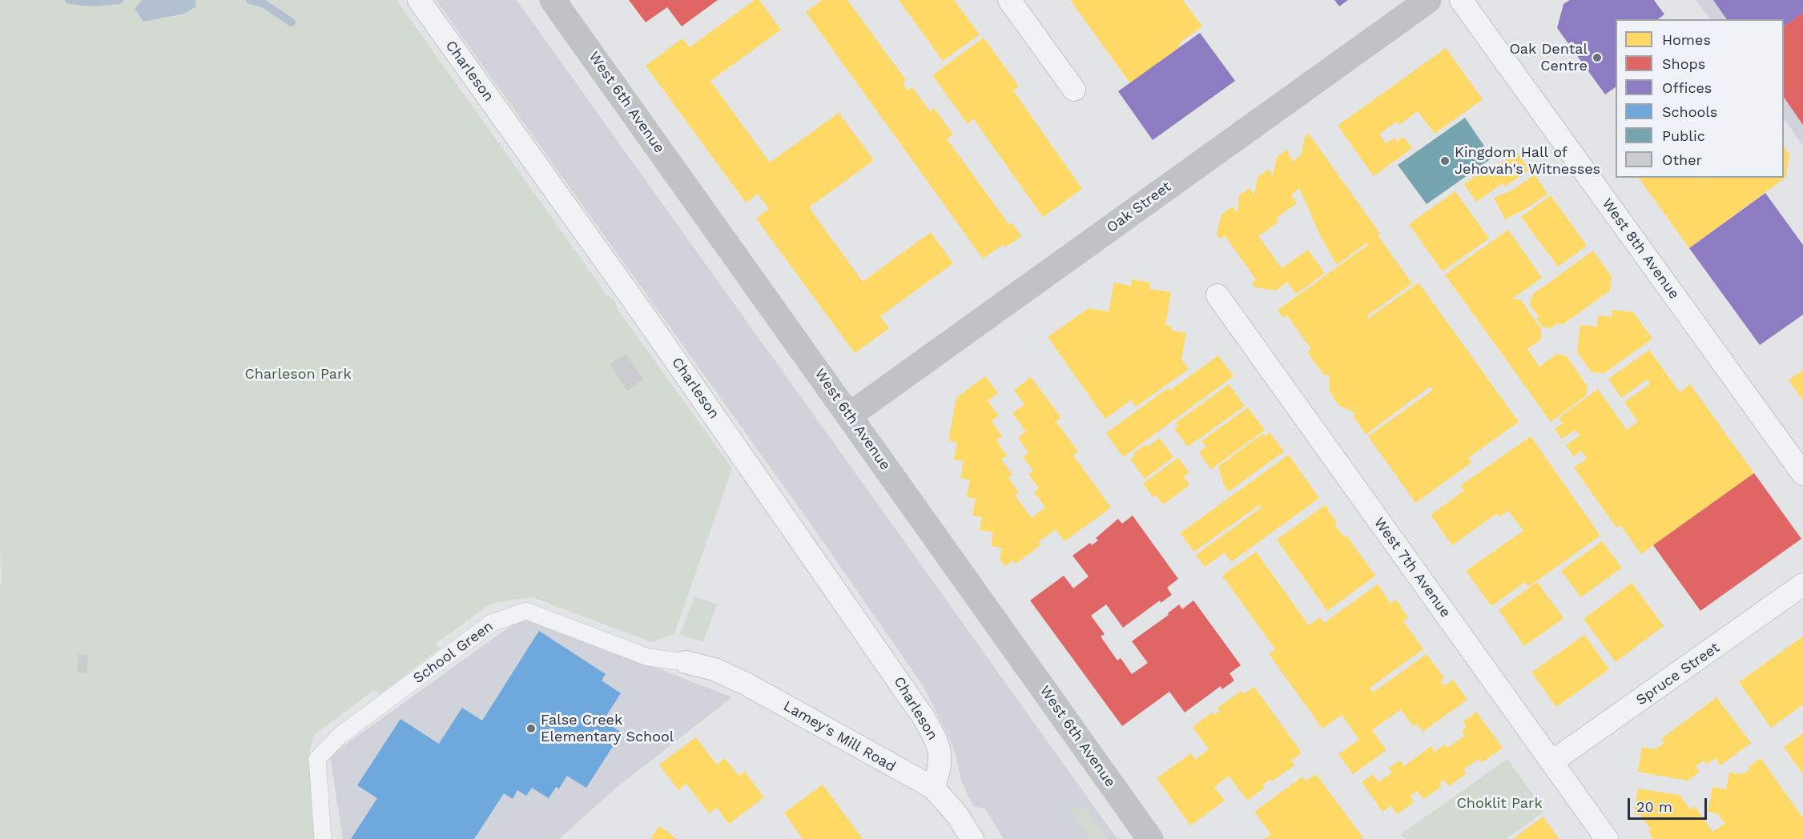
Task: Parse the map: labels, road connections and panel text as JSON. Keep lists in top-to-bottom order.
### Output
{
  "streets": {
    "main road": ["West 6th Avenue", "Oak Street"],
    "street": [
      "Charleson",
      "West 8th Avenue",
      "West 7th Avenue",
      "School Green",
      "Spruce Street",
      "Lamey's Mill Road"
    ]
  },
  "crossings": [
    ["Charleson", "Lamey's Mill Road"],
    ["West 6th Avenue", "Oak Street"],
    ["West 7th Avenue", "Spruce Street"],
    ["School Green", "Lamey's Mill Road"]
  ],
  "parks": ["Charleson Park", "Choklit Park"],
  "places": ["Oak Dental Centre", "Kingdom Hall of Jehovah's Witnesses", "False Creek Elementary School"],
  "legend": [
    "Homes",
    "Shops",
    "Offices",
    "Schools",
    "Public",
    "Other"
  ],
  "scale_bar": "20 m"
}
